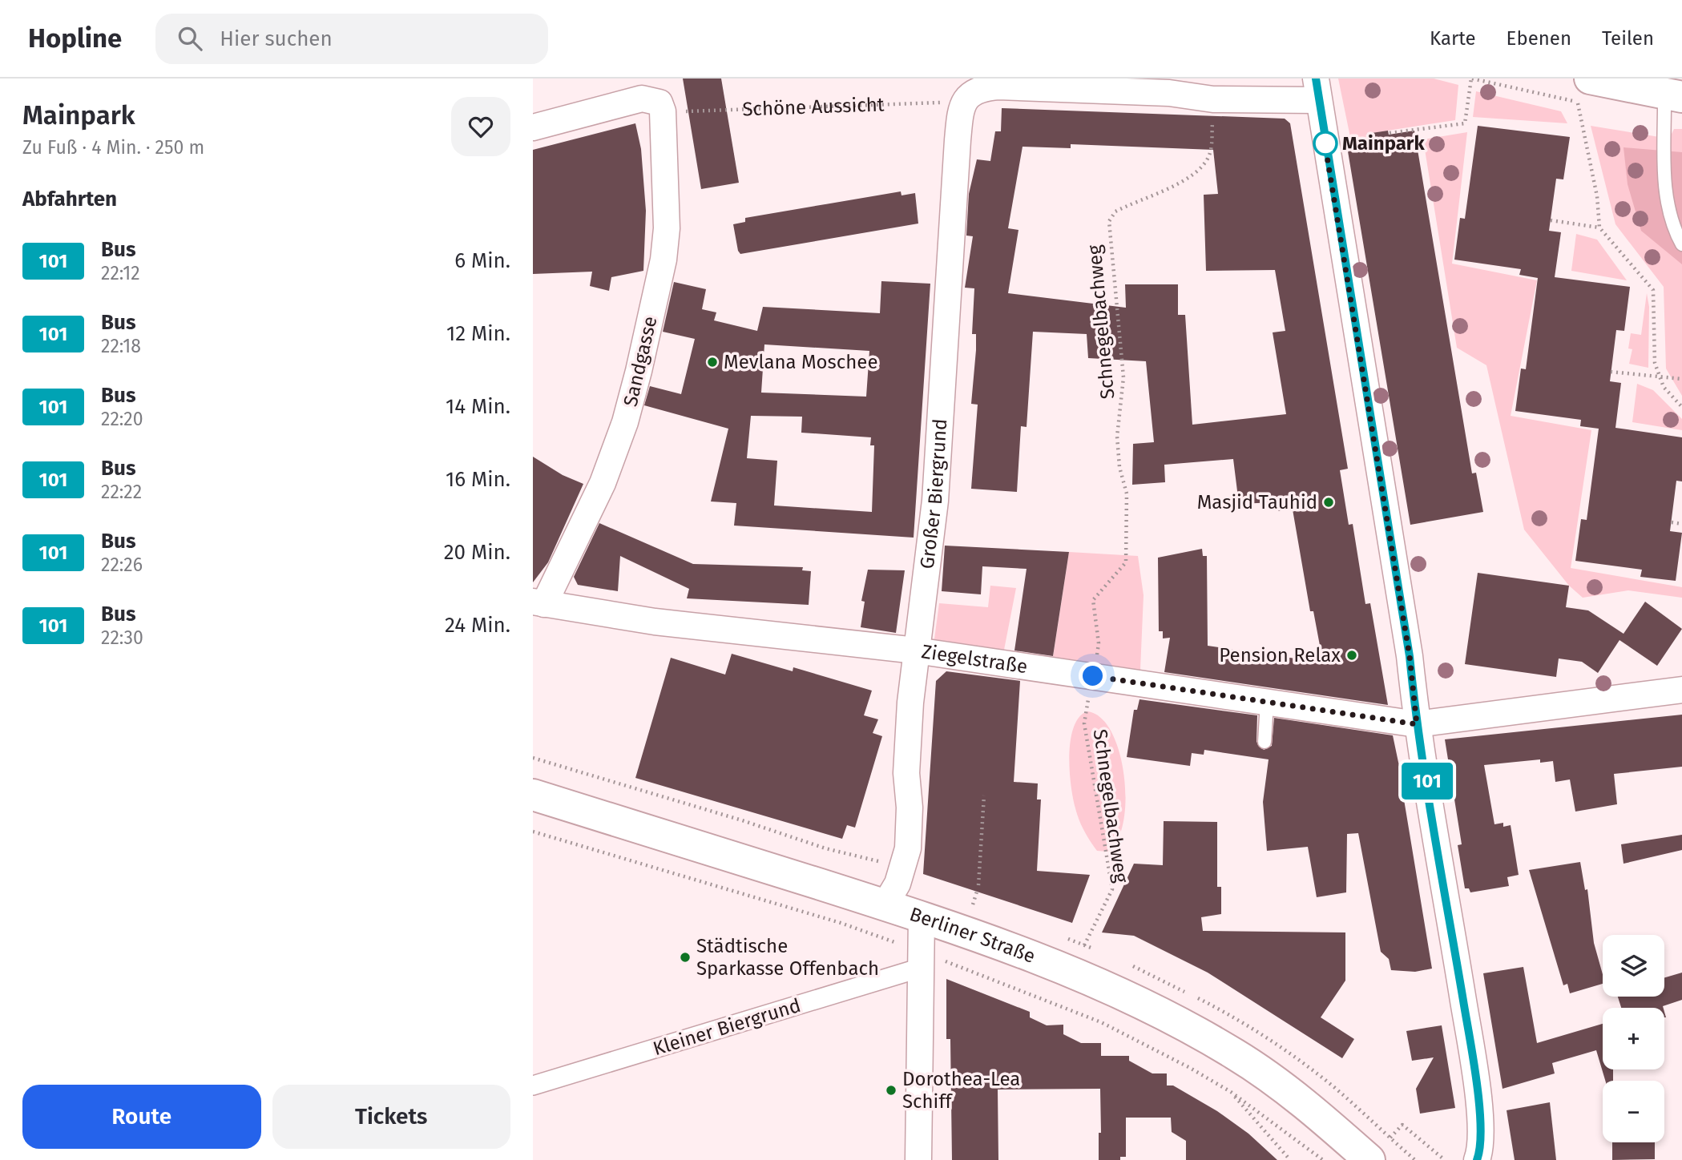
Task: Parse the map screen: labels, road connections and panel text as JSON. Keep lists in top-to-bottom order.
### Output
{
  "streets": {
    "main road": ["Berliner Straße"],
    "street": [
      "Sandgasse",
      "Großer Biergrund",
      "Ziegelstraße",
      "Kleiner Biergrund"
    ],
    "path": ["Schöne Aussicht", "Schnegelbachweg"]
  },
  "crossings": [
    ["Schöne Aussicht", "Sandgasse"],
    ["Schöne Aussicht", "Großer Biergrund"],
    ["Schnegelbachweg", "Ziegelstraße"],
    ["Sandgasse", "Ziegelstraße"],
    ["Großer Biergrund", "Ziegelstraße"],
    ["Großer Biergrund", "Berliner Straße"]
  ],
  "places": [
    "Mainpark",
    "Mevlana Moschee",
    "Masjid Tauhid",
    "Pension Relax",
    "Städtische Sparkasse Offenbach",
    "Dorothea-Lea Schiff"
  ],
  "lines": ["bus line 101"],
  "page": {
    "header": "Hopline",
    "search": "Hier suchen",
    "nav": ["Karte", "Ebenen", "Teilen"],
    "heading": [
      ["Mainpark", "Zu Fuß · 4 Min. · 250 m"],
      "Abfahrten"
    ],
    "on_map": "101",
    "list": [
      {
        "mark": "101",
        "name": "Bus",
        "note": "22:12",
        "value": "6 Min."
      },
      {
        "mark": "101",
        "name": "Bus",
        "note": "22:18",
        "value": "12 Min."
      },
      {
        "mark": "101",
        "name": "Bus",
        "note": "22:20",
        "value": "14 Min."
      },
      {
        "mark": "101",
        "name": "Bus",
        "note": "22:22",
        "value": "16 Min."
      },
      {
        "mark": "101",
        "name": "Bus",
        "note": "22:26",
        "value": "20 Min."
      },
      {
        "mark": "101",
        "name": "Bus",
        "note": "22:30",
        "value": "24 Min."
      }
    ],
    "map_buttons": ["+", "−"],
    "buttons": ["Route", "Tickets"]
  }
}
